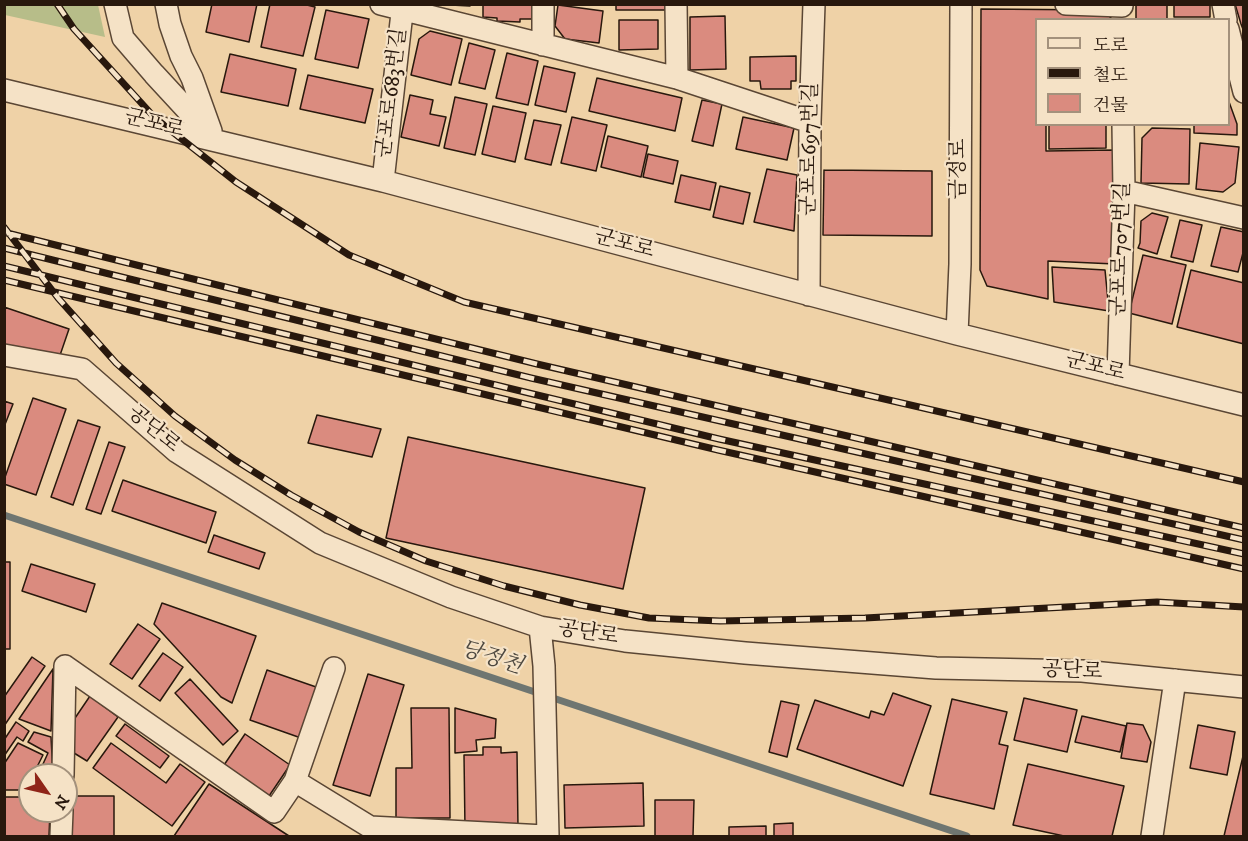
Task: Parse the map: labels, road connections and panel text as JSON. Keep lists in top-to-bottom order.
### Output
{
  "streets": {
    "street": [
      "군포로683번길",
      "군포로",
      "군포로697번길",
      "금정로",
      "군포로707번길",
      "공단로"
    ]
  },
  "crossings": [
    ["군포로683번길", "군포로"],
    ["군포로", "군포로697번길"],
    ["군포로", "금정로"],
    ["군포로", "군포로707번길"]
  ],
  "water": ["당정천"],
  "legend": ["도로", "철도", "건물"],
  "north": "bottom right"
}
